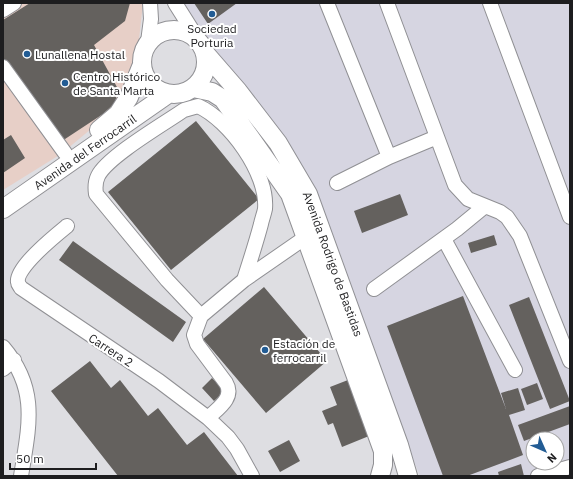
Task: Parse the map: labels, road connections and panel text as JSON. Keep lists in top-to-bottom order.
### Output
{
  "streets": {
    "main road": ["Avenida del Ferrocarril", "Avenida Rodrigo de Bastidas"],
    "street": ["Carrera 2"]
  },
  "crossings": [
    ["Avenida del Ferrocarril", "Avenida Rodrigo de Bastidas"]
  ],
  "places": [
    "Sociedad Porturia",
    "Lunallena Hostal",
    "Centro Histórico de Santa Marta",
    "Estación de ferrocarril"
  ],
  "scale_bar": "50 m",
  "north": "bottom right"
}
